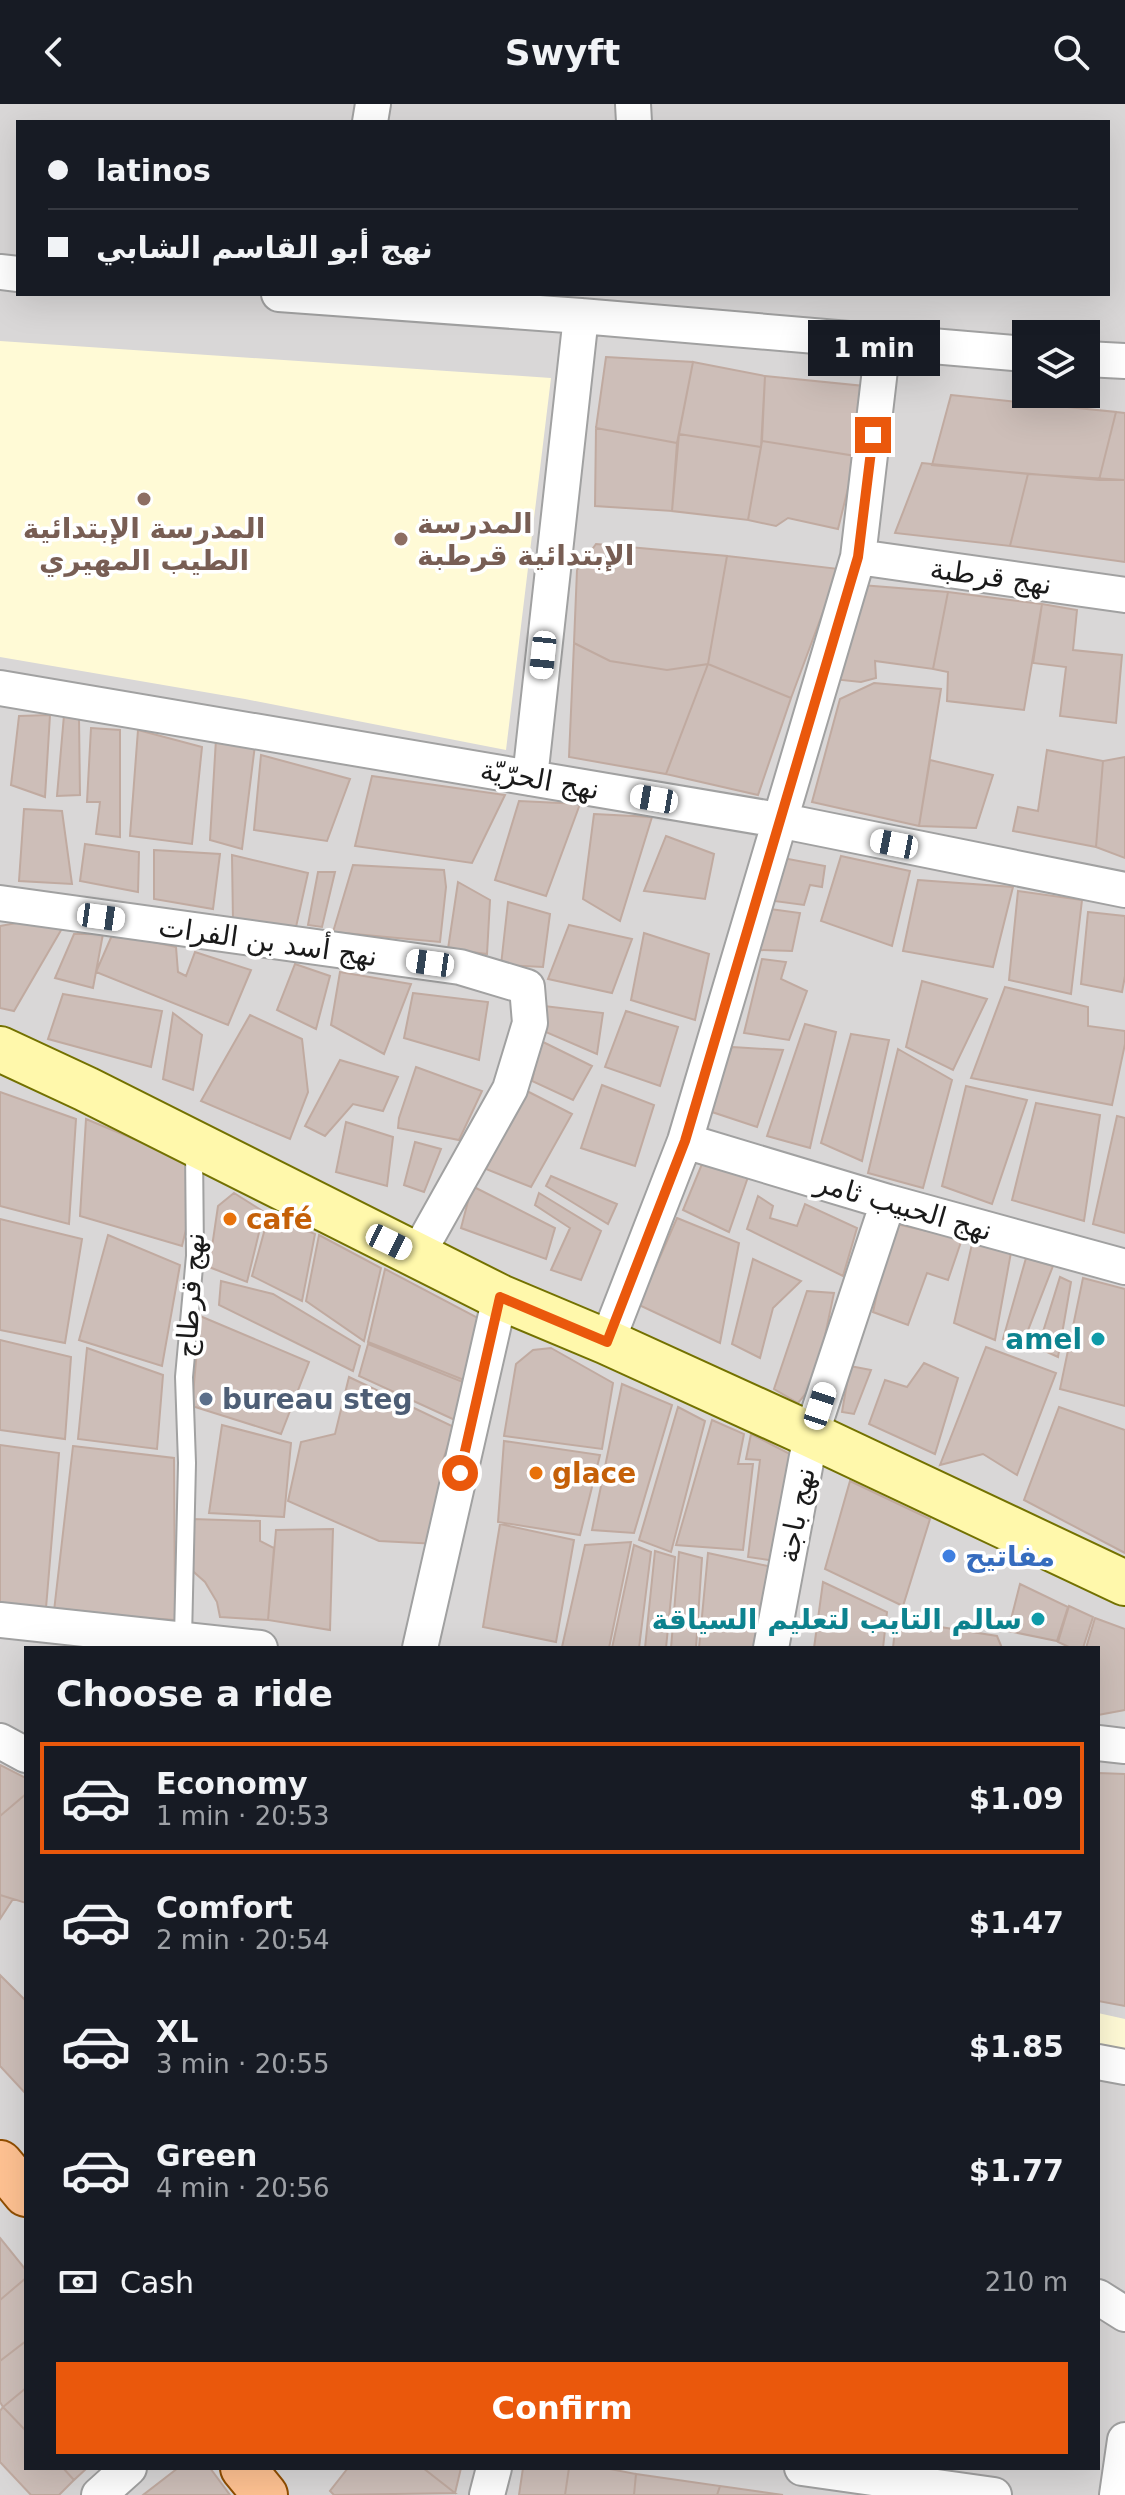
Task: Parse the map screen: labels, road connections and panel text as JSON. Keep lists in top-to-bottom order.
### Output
{
  "streets": {
    "street": [
      "نهج قرطبة",
      "نهج الحرّيّة",
      "نهج أسد بن الفرات",
      "نهج الحبيب ثامر",
      "نهج باجة"
    ],
    "lane": ["نهج قرطاج"]
  },
  "crossings": [
    ["نهج الحبيب ثامر", "نهج باجة"]
  ],
  "places": [
    "المدرسة الإبتدائية الطيب المهيري",
    "المدرسة الإبتدائية قرطبة",
    "café",
    "amel",
    "bureau steg",
    "glace",
    "مفاتيح",
    "سالم التايب لتعليم السياقة"
  ],
  "page": {
    "header": "Swyft",
    "banner": ["latinos", "نهج أبو القاسم الشابي"],
    "bubble": "1 min",
    "heading": "Choose a ride",
    "list": [
      {
        "name": "Economy",
        "note": "1 min · 20:53",
        "value": "$1.09"
      },
      {
        "name": "Comfort",
        "note": "2 min · 20:54",
        "value": "$1.47"
      },
      {
        "name": "XL",
        "note": "3 min · 20:55",
        "value": "$1.85"
      },
      {
        "name": "Green",
        "note": "4 min · 20:56",
        "value": "$1.77"
      }
    ],
    "pay": ["Cash", "210 m"],
    "buttons": "Confirm"
  }
}
